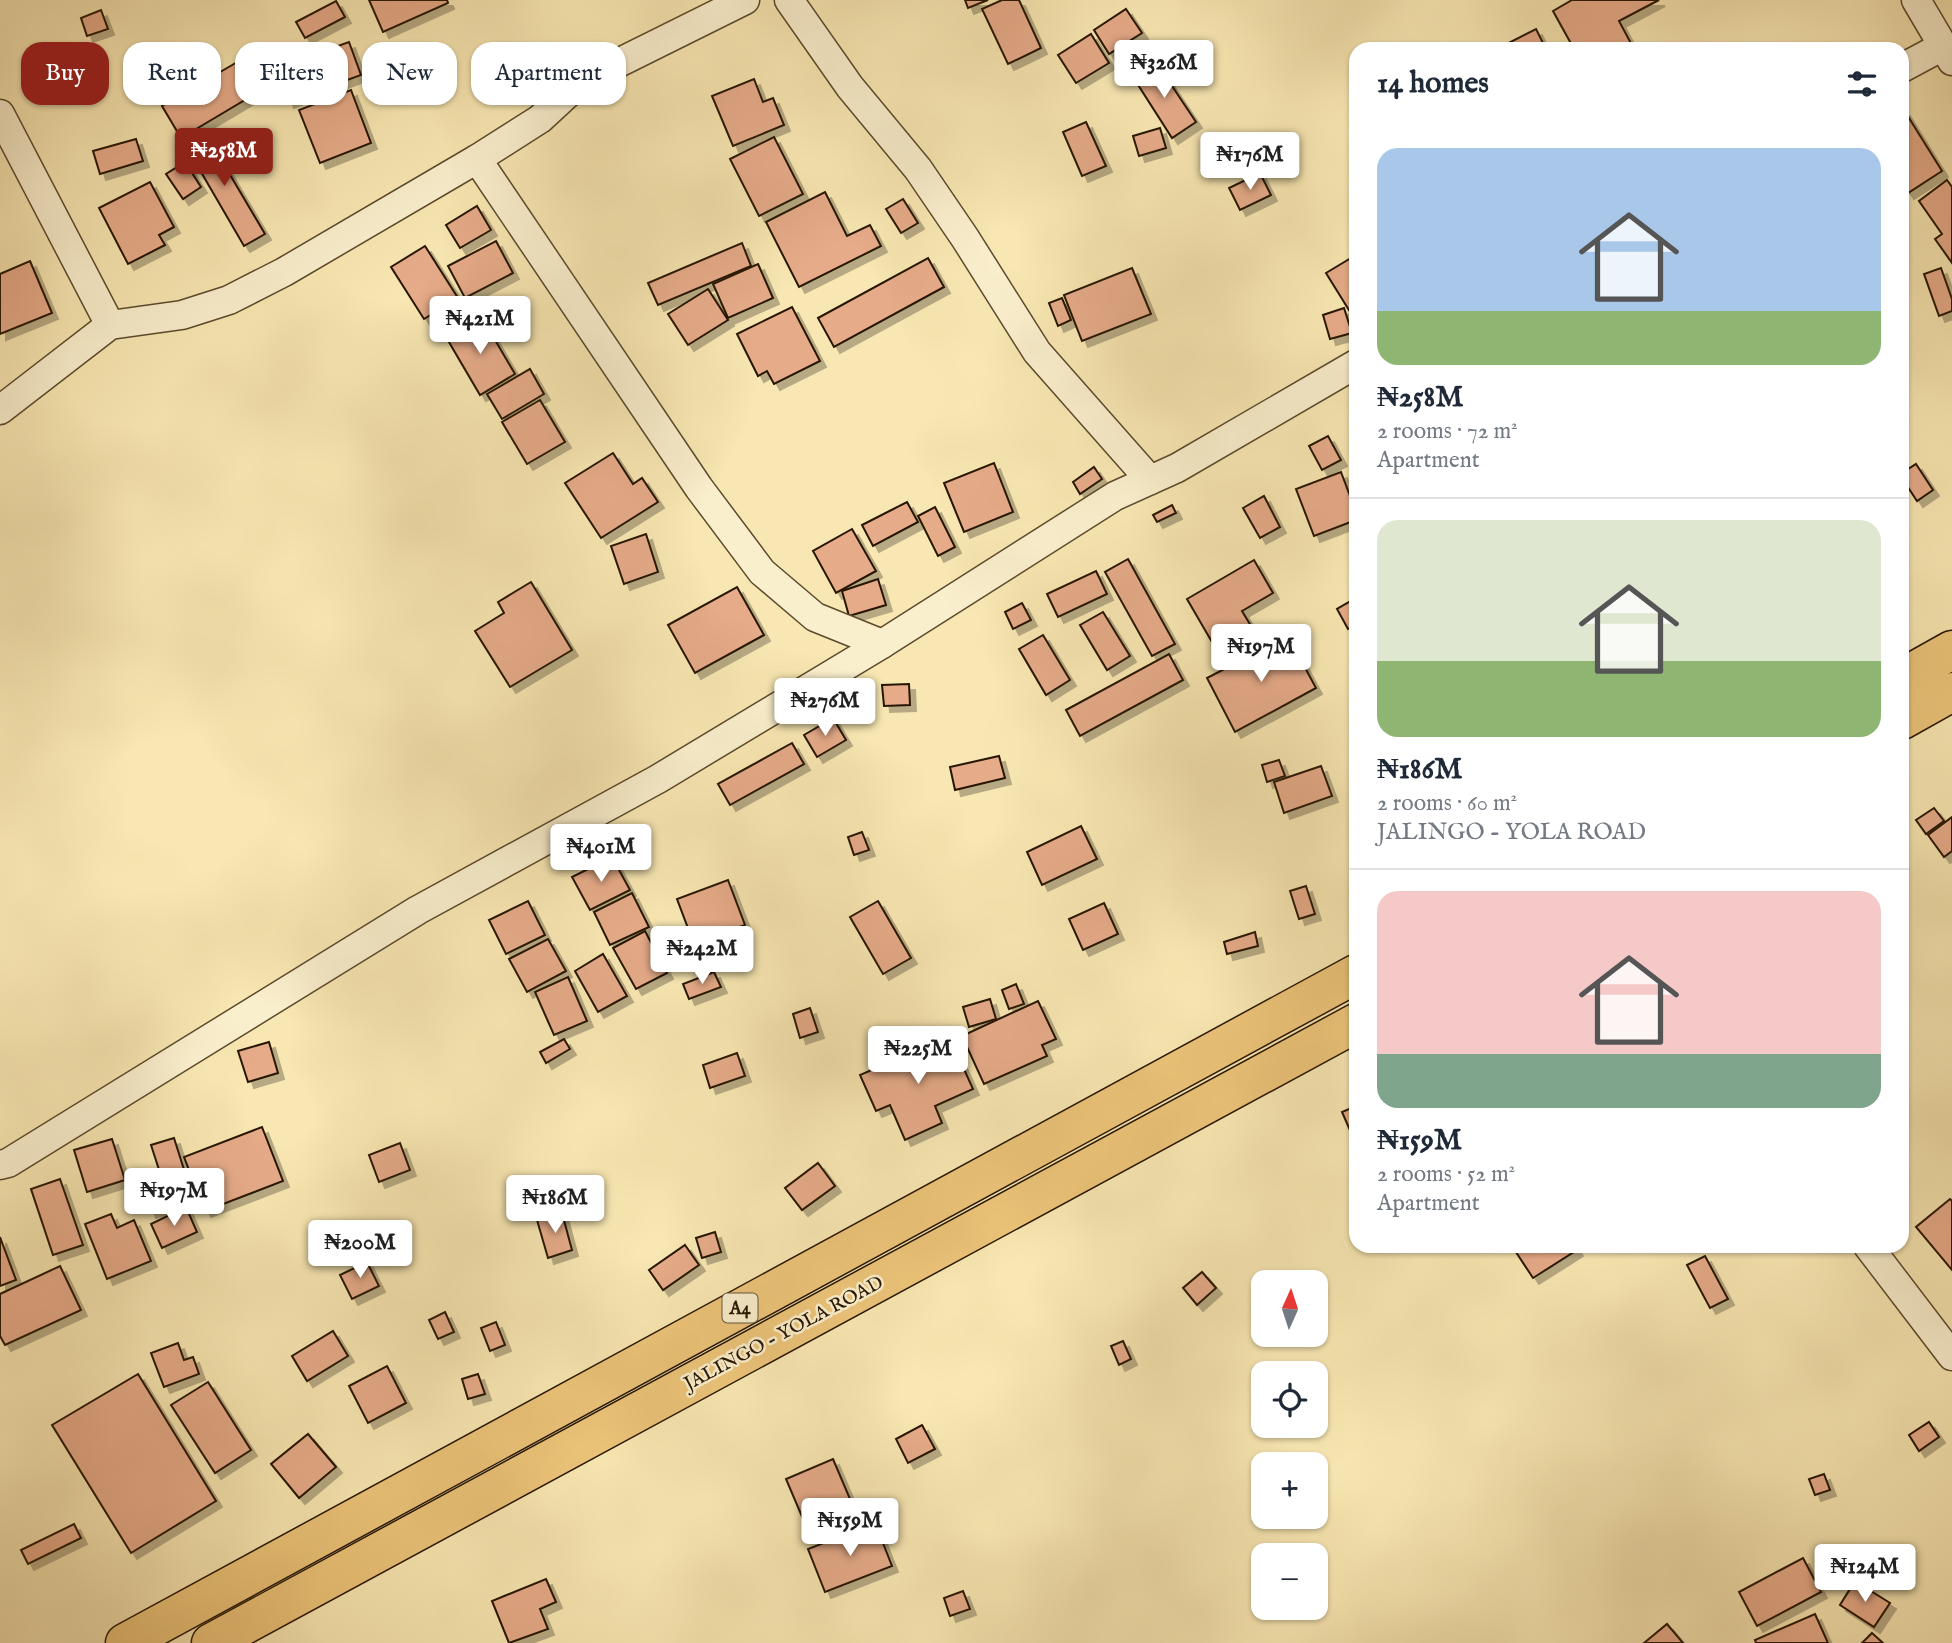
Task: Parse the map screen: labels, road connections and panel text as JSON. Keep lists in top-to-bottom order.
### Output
{
  "streets": {
    "highway": ["A4", "JALINGO - YOLA ROAD"]
  },
  "north": "top",
  "page": {
    "price": [
      "₦326M",
      "₦258M",
      "₦176M",
      "₦421M",
      "₦197M",
      "₦276M",
      "₦401M",
      "₦242M",
      "₦225M",
      "₦197M",
      "₦186M",
      "₦200M",
      "₦159M",
      "₦124M"
    ],
    "chip": [
      "Buy",
      "Rent",
      "Filters",
      "New",
      "Apartment"
    ],
    "heading": "14 homes",
    "list": [
      {
        "name": "₦258M",
        "note": "2 rooms · 72 m² · Apartment"
      },
      {
        "name": "₦186M",
        "note": "2 rooms · 60 m² · JALINGO - YOLA ROAD"
      },
      {
        "name": "₦159M",
        "note": "2 rooms · 52 m² · Apartment"
      }
    ],
    "map_buttons": ["+", "−"]
  }
}
